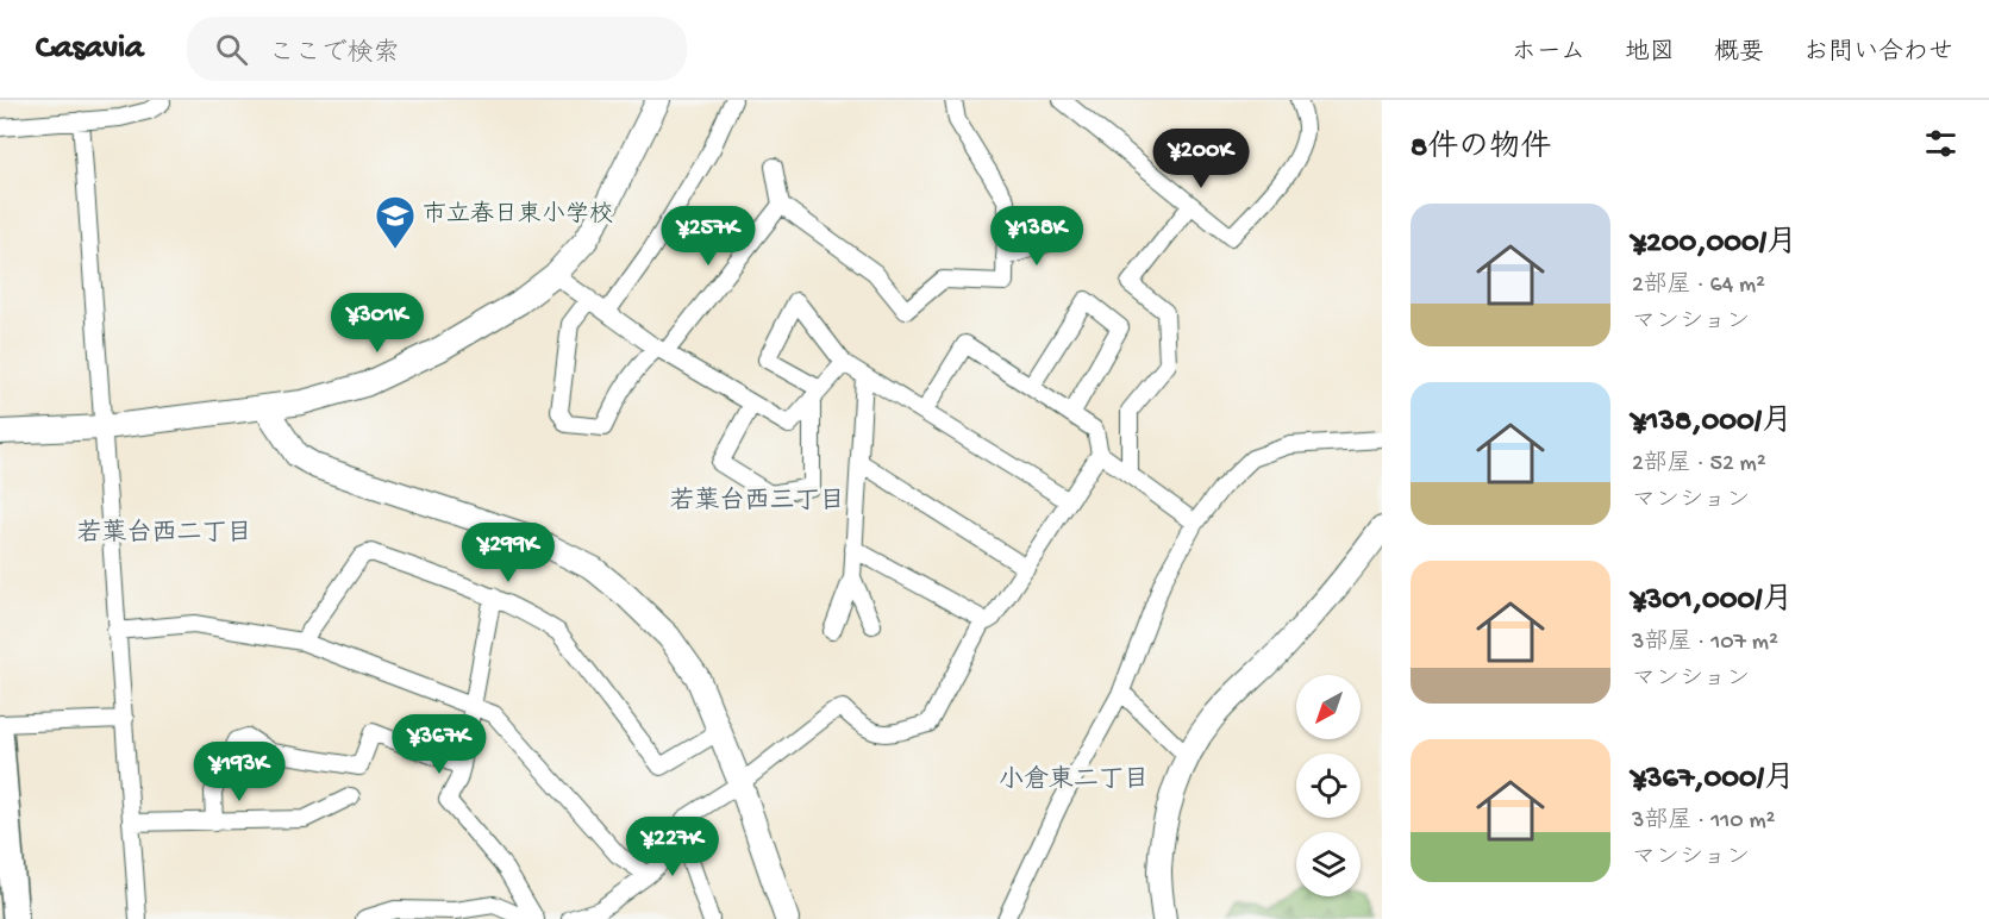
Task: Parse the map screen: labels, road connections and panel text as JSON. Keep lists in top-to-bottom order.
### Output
{
  "districts": ["若葉台西三丁目", "若葉台西二丁目", "小倉東二丁目"],
  "places": {
    "school or university": ["市立春日東小学校"]
  },
  "north": "bottom left",
  "page": {
    "header": "Casavia",
    "search": "ここで検索",
    "nav": [
      "ホーム",
      "地図",
      "概要",
      "お問い合わせ"
    ],
    "heading": "8件の物件",
    "price": [
      "¥200K",
      "¥257K",
      "¥138K",
      "¥301K",
      "¥299K",
      "¥367K",
      "¥193K",
      "¥227K"
    ],
    "list": [
      {
        "name": "¥200,000/月",
        "note": "2部屋 · 64 m² · マンション"
      },
      {
        "name": "¥138,000/月",
        "note": "2部屋 · 52 m² · マンション"
      },
      {
        "name": "¥301,000/月",
        "note": "3部屋 · 107 m² · マンション"
      },
      {
        "name": "¥367,000/月",
        "note": "3部屋 · 110 m² · マンション"
      }
    ]
  }
}
